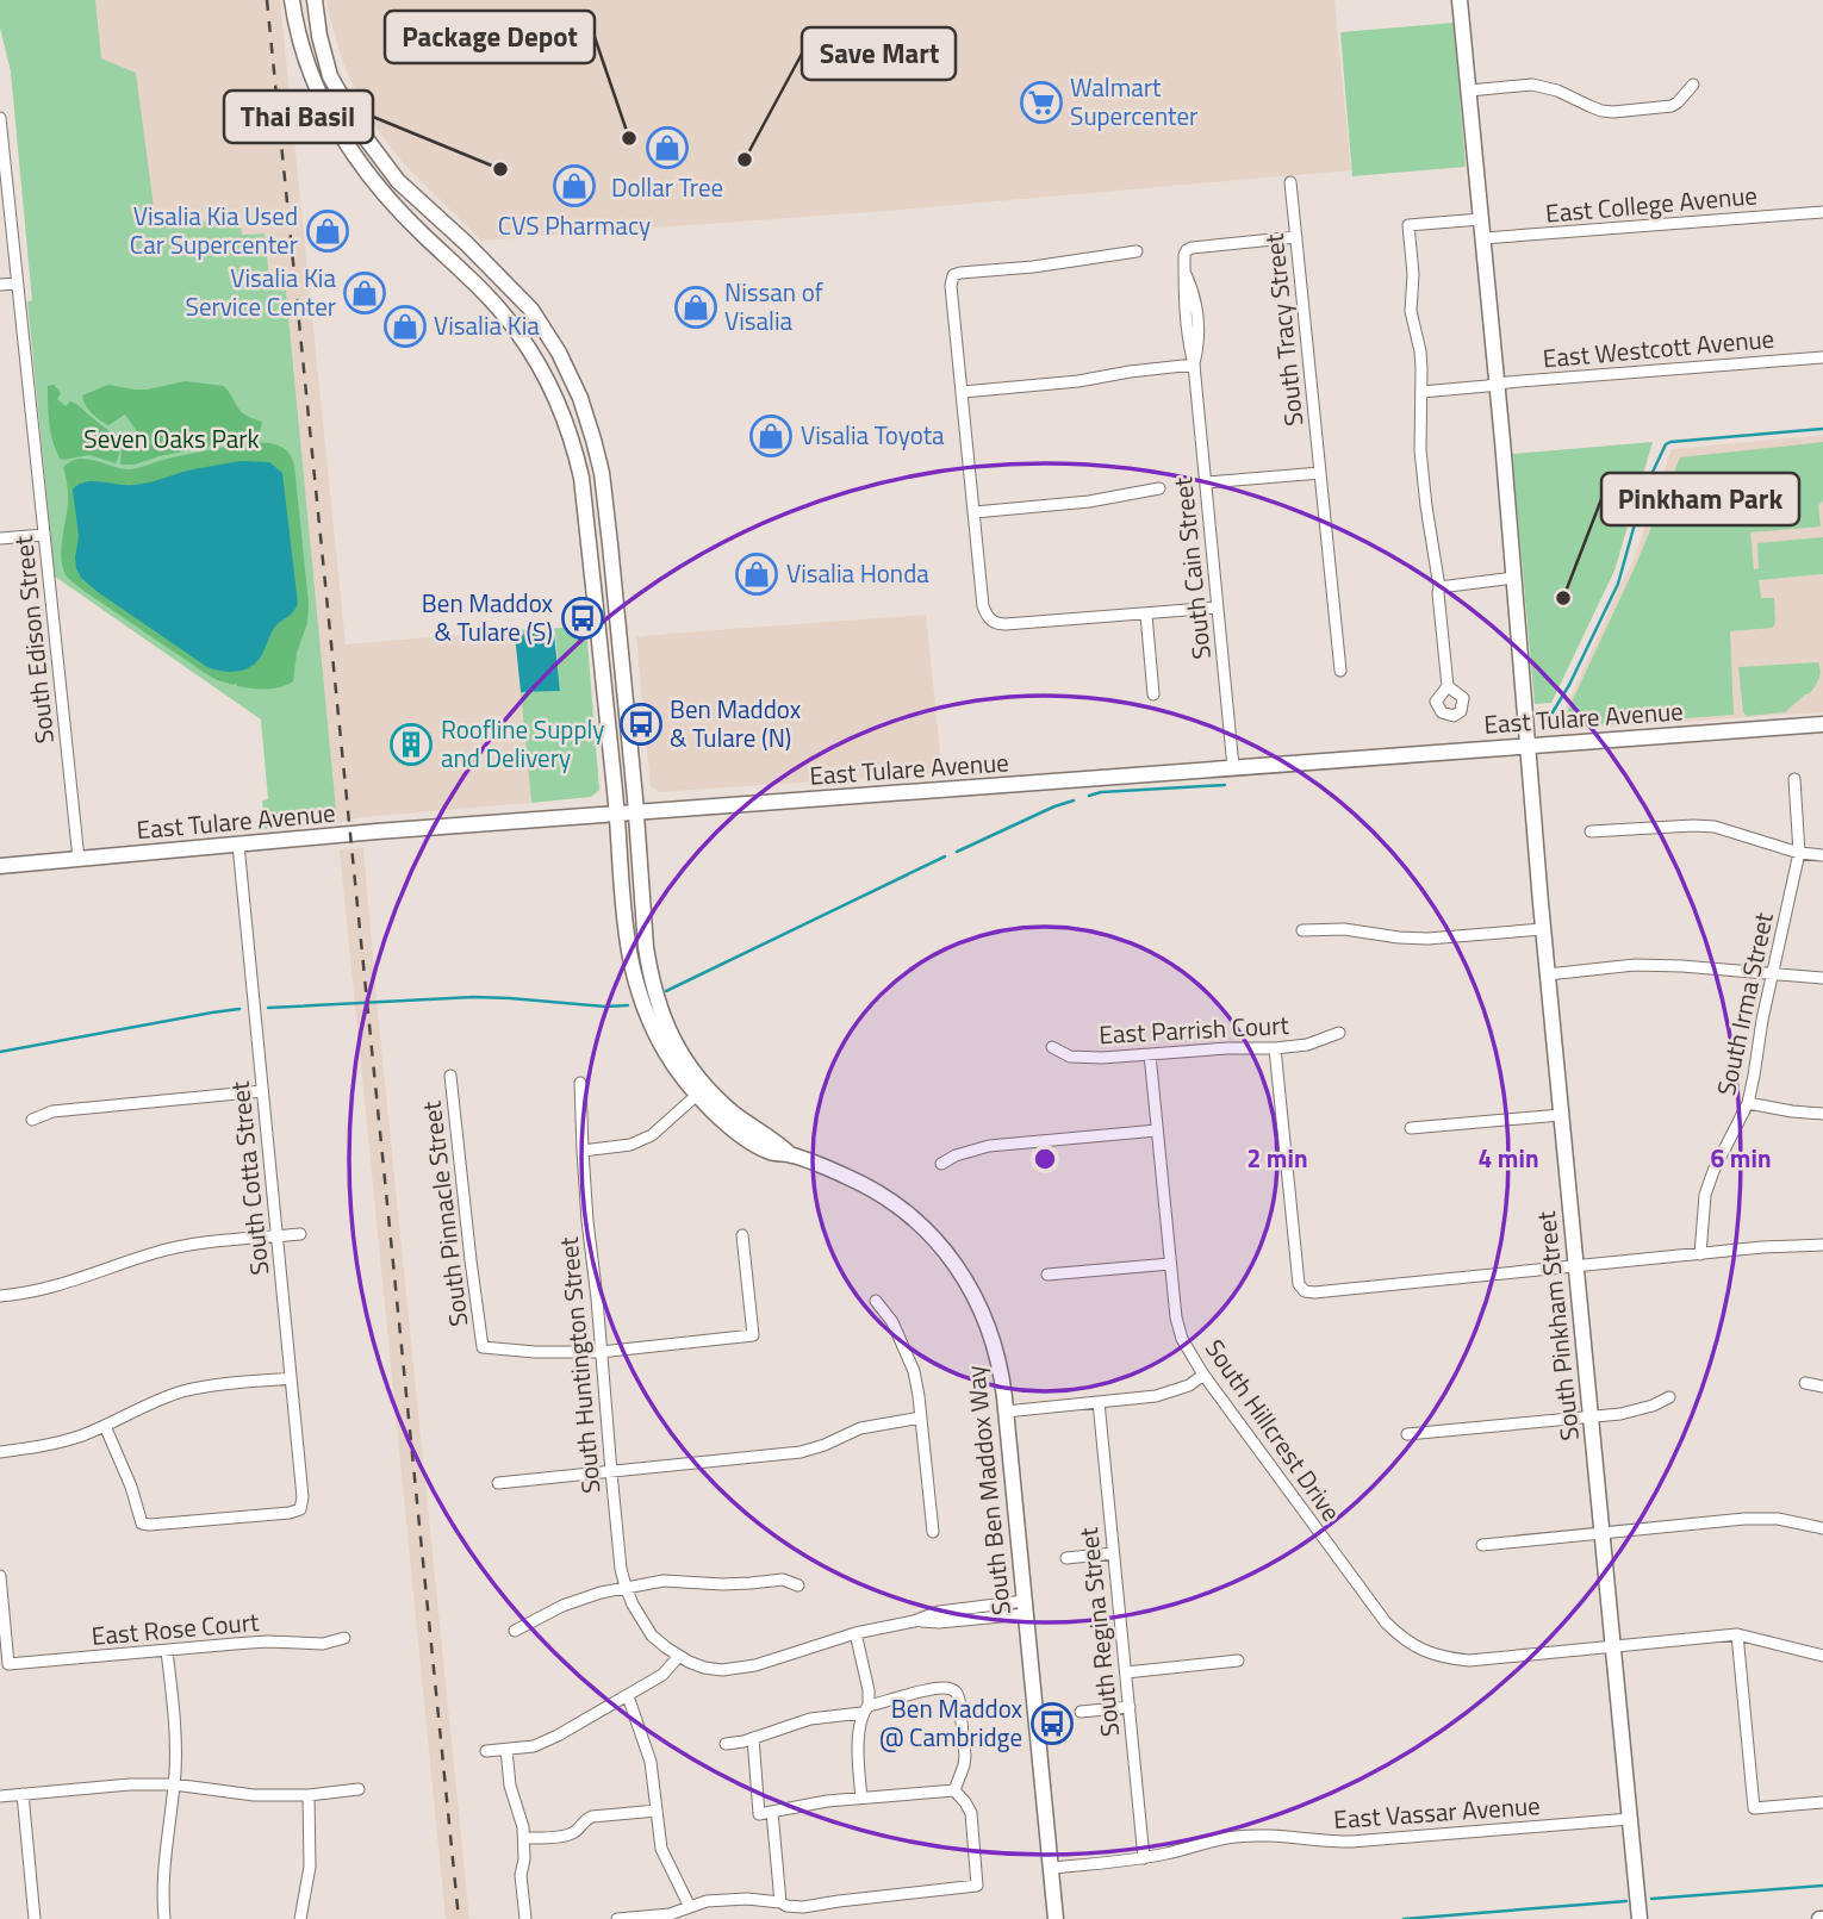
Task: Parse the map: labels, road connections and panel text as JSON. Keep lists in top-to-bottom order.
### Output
{
  "streets": {
    "street": [
      "East College Avenue",
      "South Tracy Street",
      "East Westcott Avenue",
      "South Cain Street",
      "South Edison Street",
      "East Tulare Avenue",
      "South Irma Street",
      "East Parrish Court",
      "South Cotta Street",
      "South Pinnacle Street",
      "South Pinkham Street",
      "South Huntington Street",
      "South Hillcrest Drive",
      "South Ben Maddox Way",
      "East Rose Court",
      "South Regina Street",
      "East Vassar Avenue"
    ]
  },
  "crossings": [
    ["East College Avenue", "South Pinkham Street"],
    ["South Tracy Street", "South Cain Street"],
    ["East Westcott Avenue", "South Pinkham Street"],
    ["South Cain Street", "East Tulare Avenue"],
    ["South Edison Street", "East Tulare Avenue"],
    ["East Tulare Avenue", "South Cotta Street"],
    ["East Tulare Avenue", "South Pinkham Street"],
    ["East Tulare Avenue", "South Ben Maddox Way"],
    ["East Parrish Court", "South Hillcrest Drive"],
    ["South Pinnacle Street", "South Huntington Street"],
    ["South Pinkham Street", "South Hillcrest Drive"],
    ["South Pinkham Street", "East Vassar Avenue"],
    ["South Ben Maddox Way", "East Vassar Avenue"],
    ["South Regina Street", "East Vassar Avenue"]
  ],
  "parks": ["Seven Oaks Park"],
  "places": {
    "supermarket": ["Walmart Supercenter"],
    "other": [
      "Package Depot",
      "Save Mart",
      "Thai Basil",
      "Pinkham Park"
    ],
    "shop": [
      "Dollar Tree",
      "CVS Pharmacy",
      "Visalia Kia Used Car Supercenter",
      "Visalia Kia Service Center",
      "Nissan of Visalia",
      "Visalia Kia",
      "Visalia Toyota",
      "Visalia Honda"
    ],
    "bus stop": ["Ben Maddox & Tulare (S)", "Ben Maddox & Tulare (N)", "Ben Maddox @ Cambridge"],
    "building": ["Roofline Supply and Delivery"]
  },
  "rings": ["2 min", "4 min", "6 min"]
}
